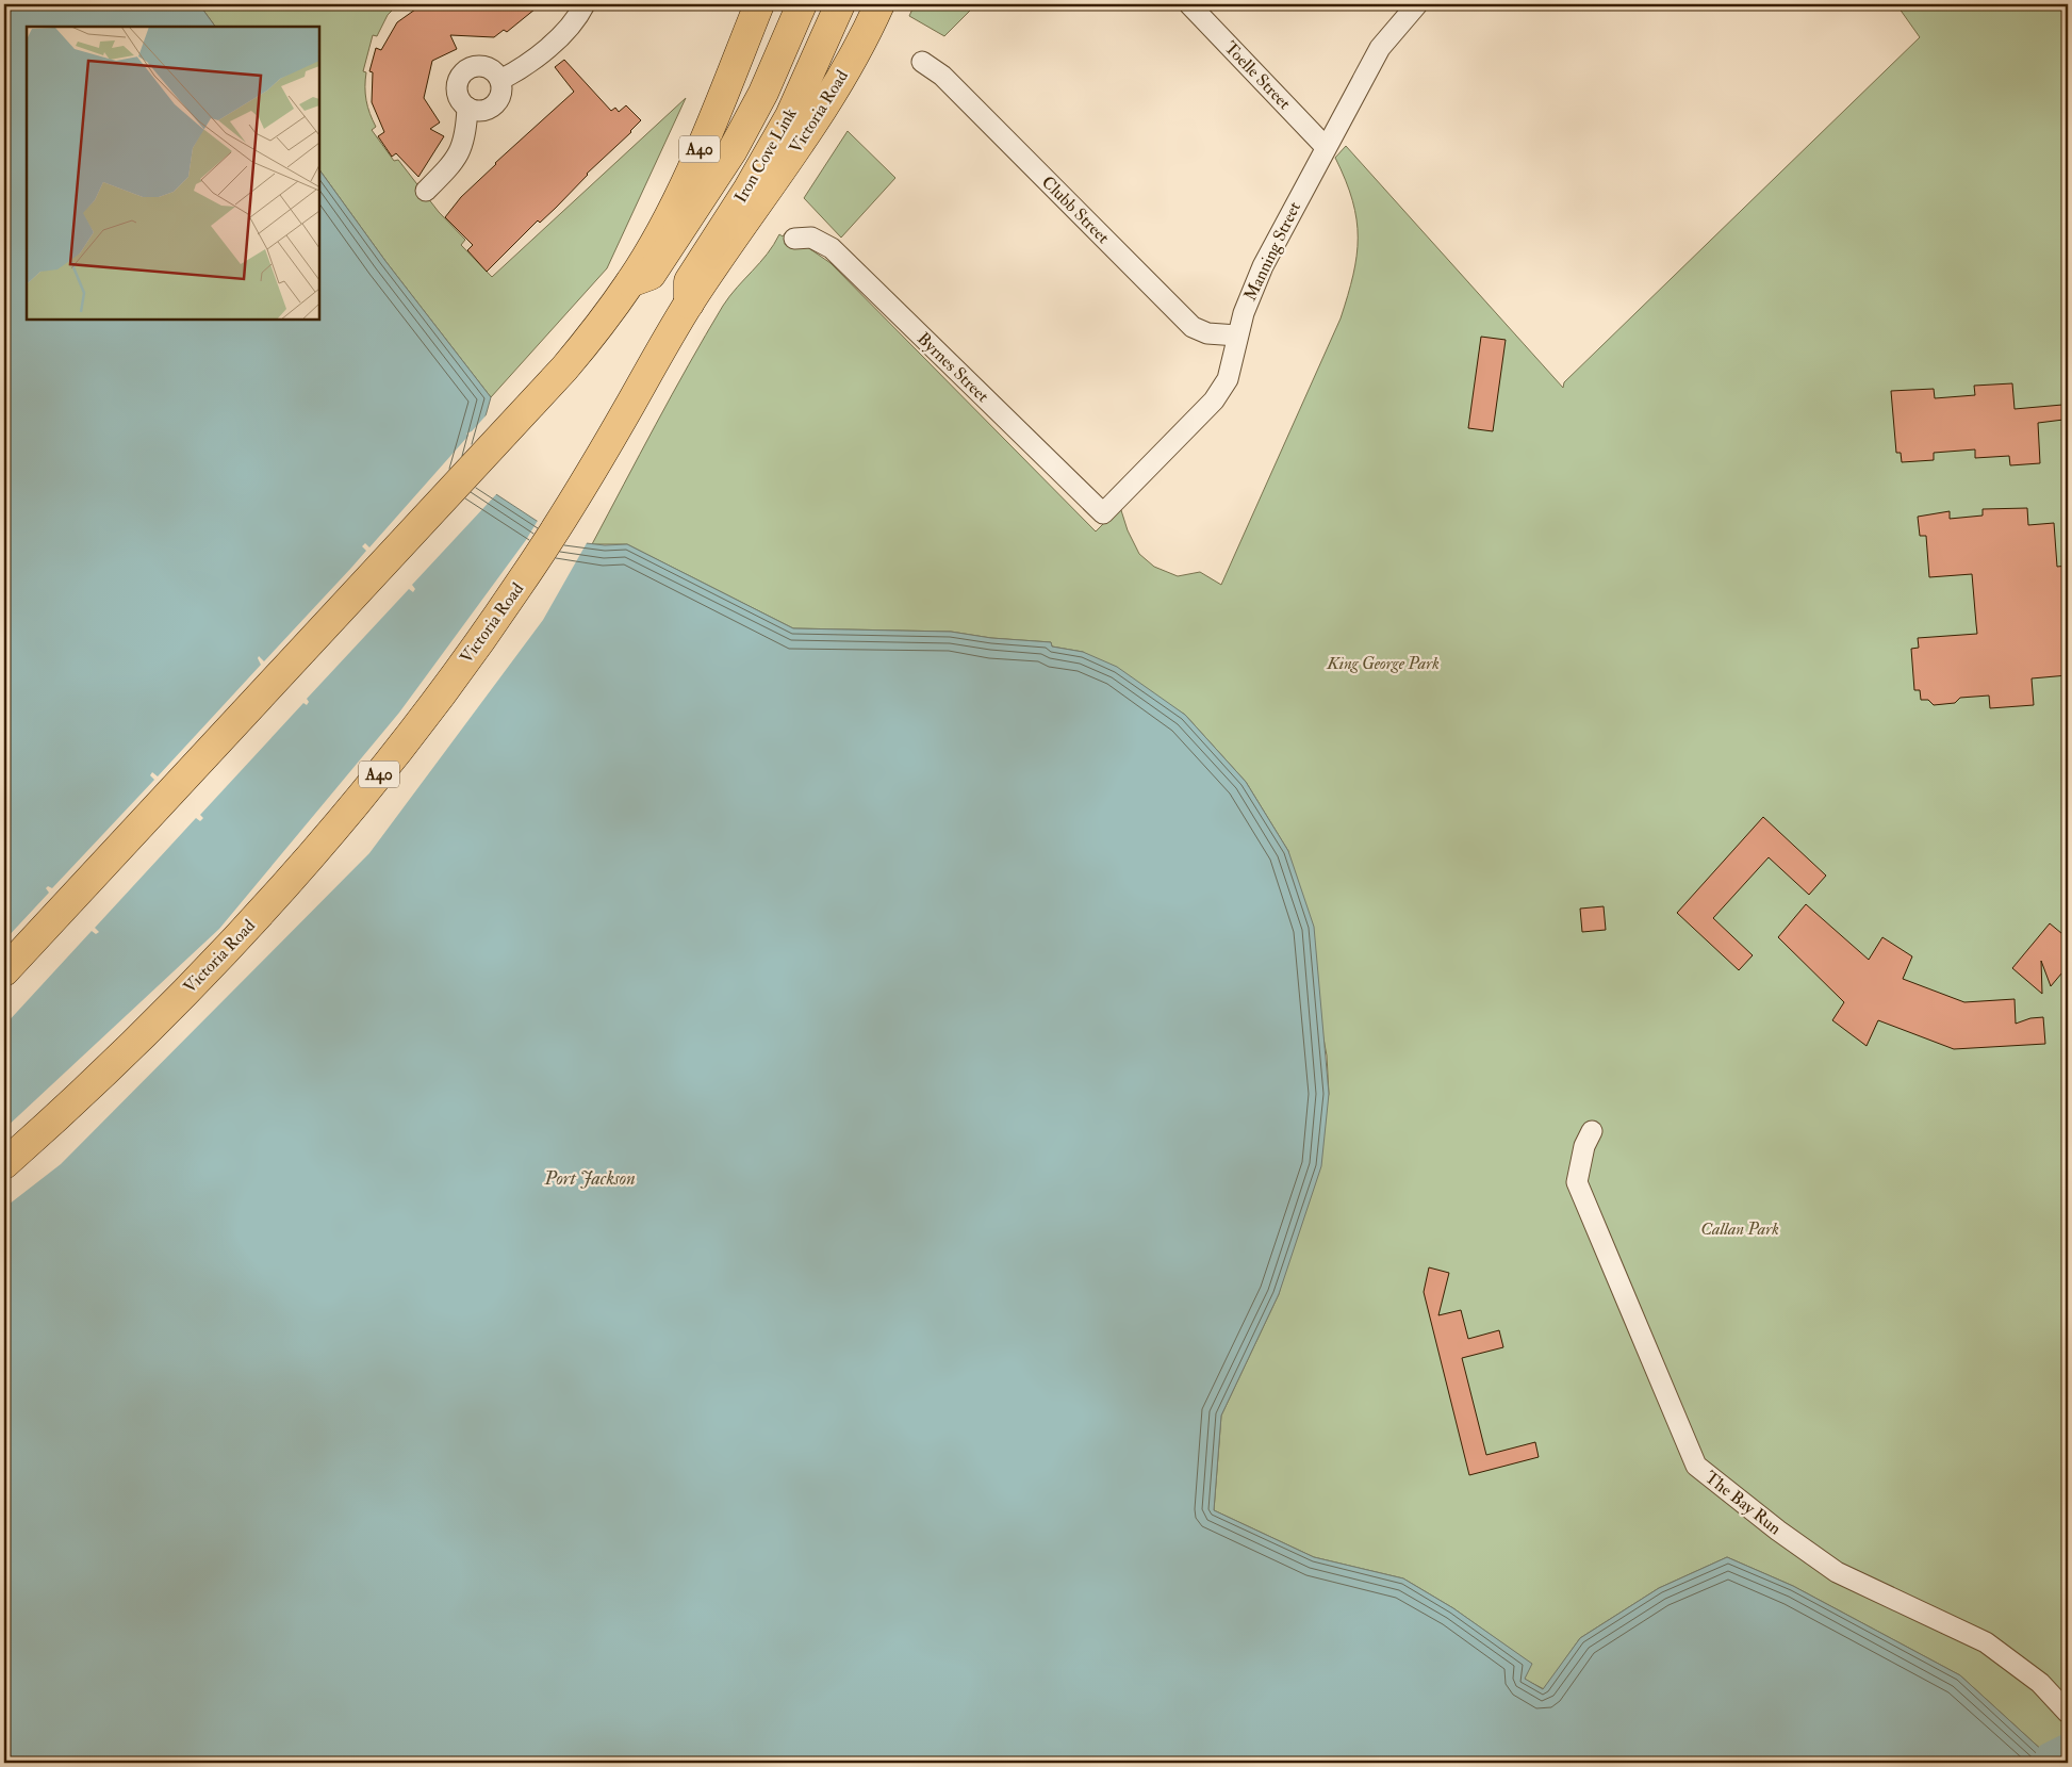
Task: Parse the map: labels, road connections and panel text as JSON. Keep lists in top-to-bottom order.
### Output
{
  "streets": {
    "highway": ["Victoria Road", "A40", "Iron Cove Link"],
    "street": [
      "Toelle Street",
      "Clubb Street",
      "Manning Street",
      "Byrnes Street",
      "The Bay Run"
    ]
  },
  "crossings": [
    ["Toelle Street", "Manning Street"],
    ["Victoria Road", "Iron Cove Link"],
    ["A40", "Iron Cove Link"],
    ["Clubb Street", "Manning Street"],
    ["Manning Street", "Byrnes Street"]
  ],
  "water": ["Port Jackson"],
  "parks": ["King George Park", "Callan Park"]
}
